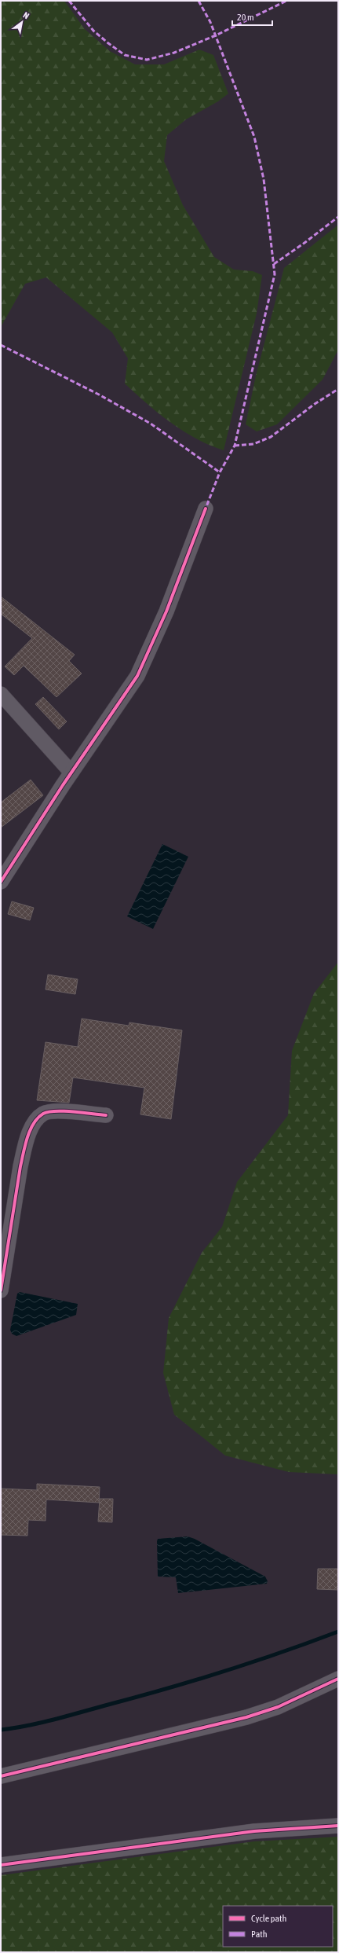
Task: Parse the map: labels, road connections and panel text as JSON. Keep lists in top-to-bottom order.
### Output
{
  "legend": ["Cycle path", "Path"],
  "scale_bar": "20 m",
  "north": "top right"
}
